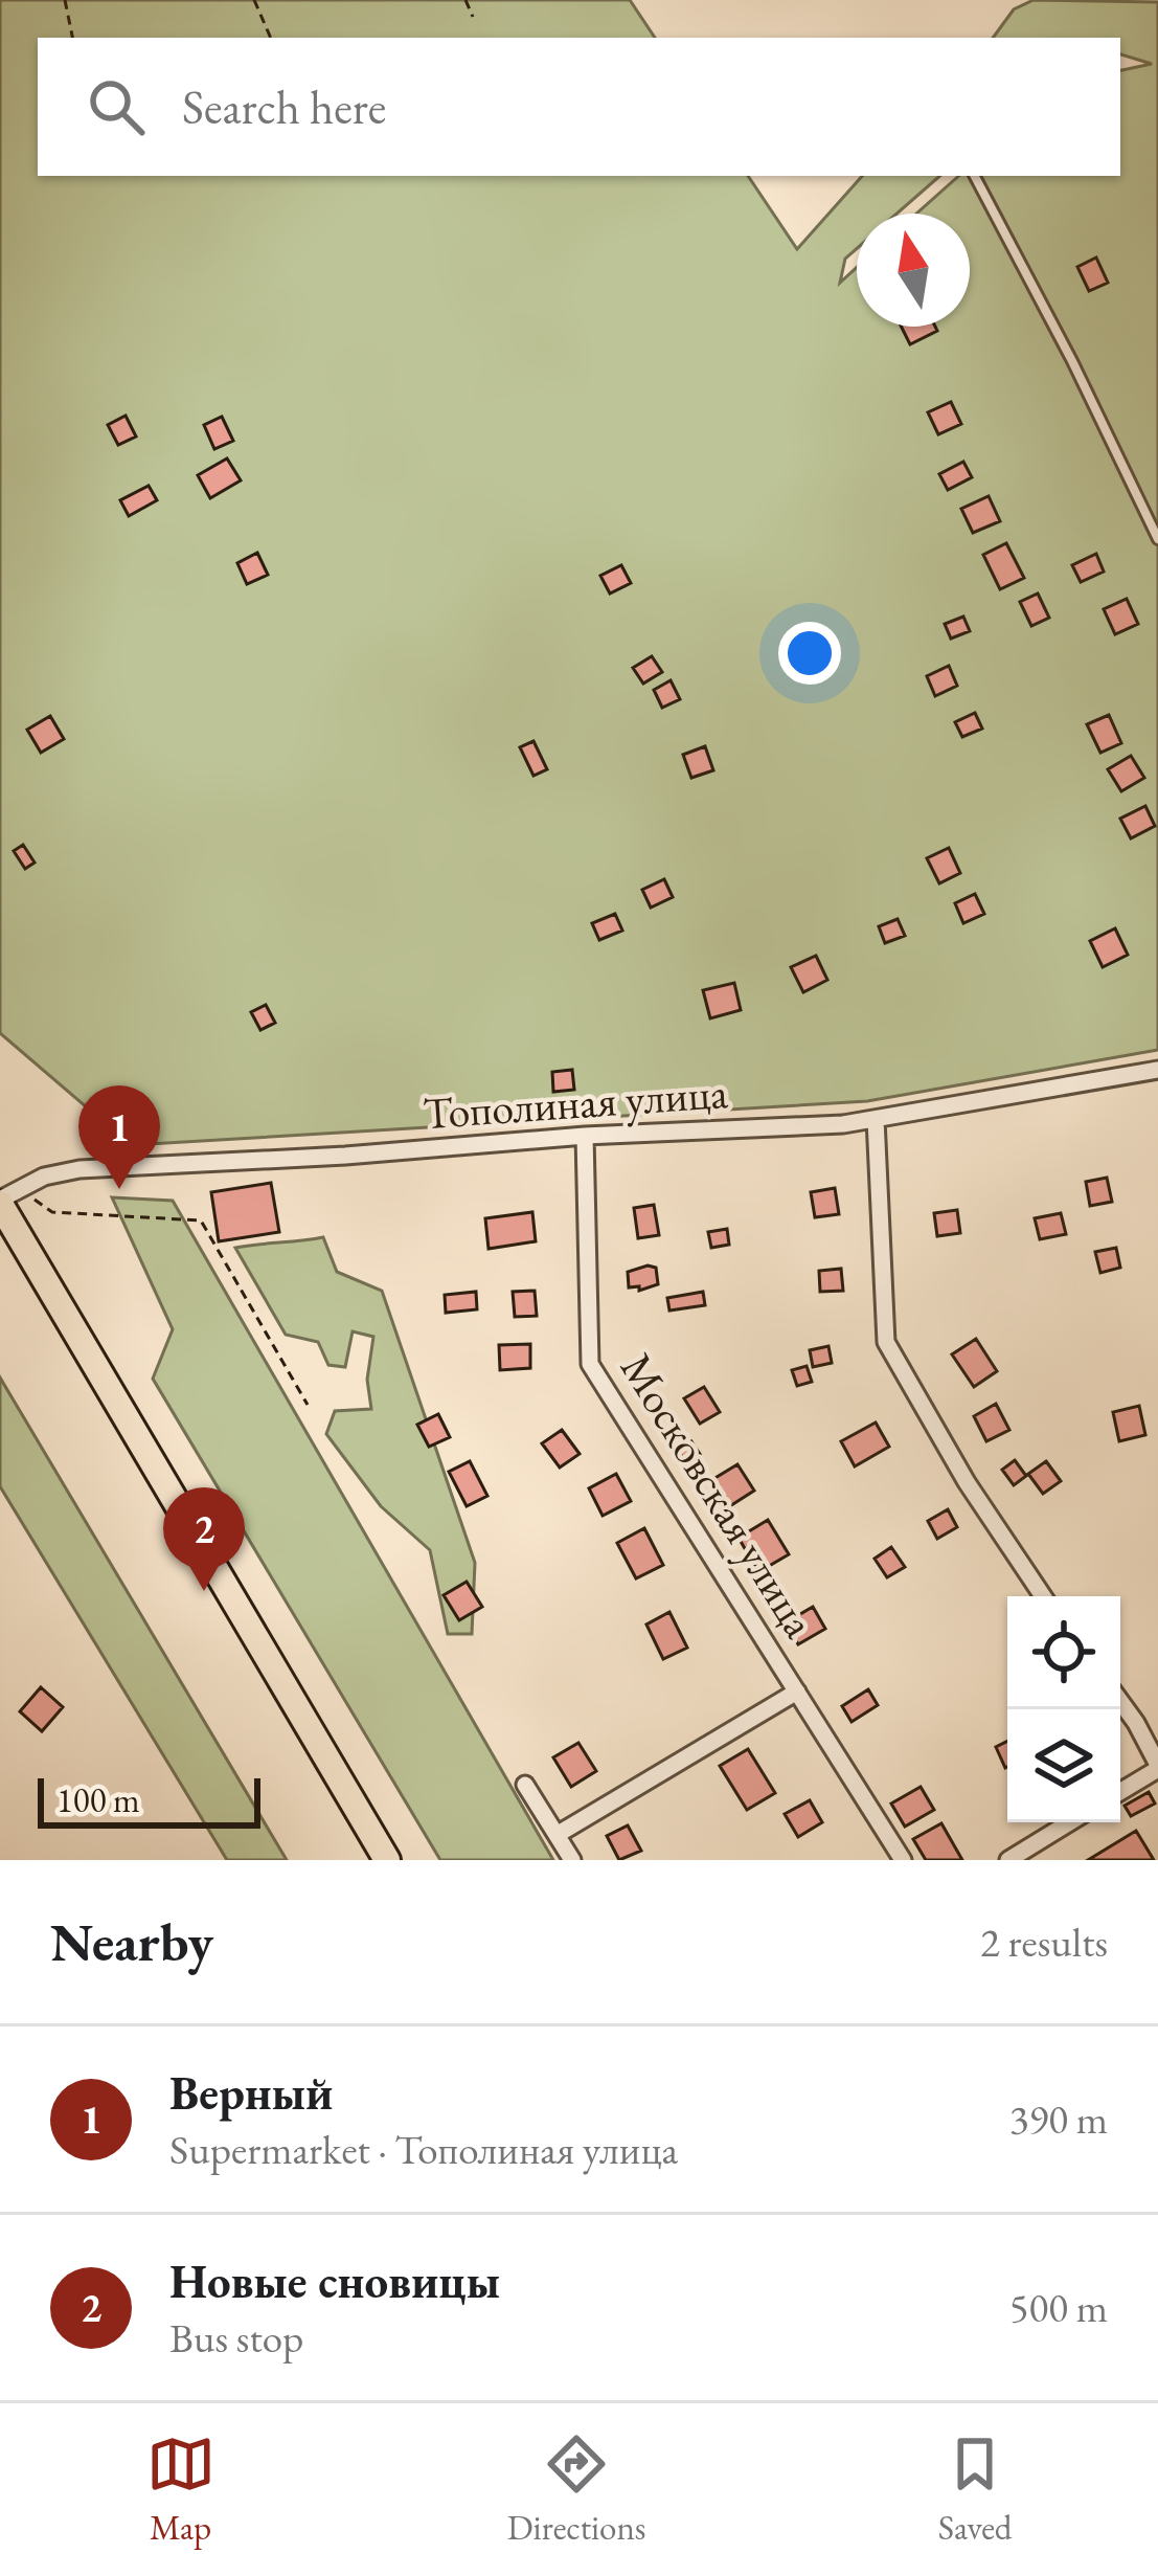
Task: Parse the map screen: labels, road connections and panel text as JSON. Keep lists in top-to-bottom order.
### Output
{
  "streets": {
    "street": ["Тополиная улица", "Московская улица"]
  },
  "crossings": [
    ["Тополиная улица", "Московская улица"]
  ],
  "scale_bar": "100 m",
  "north": "top",
  "page": {
    "search": "Search here",
    "pins": ["1", "2"],
    "scale": "100 m",
    "heading": ["Nearby", "2 results"],
    "list": [
      {
        "mark": "1",
        "name": "Верный",
        "note": "Supermarket · Тополиная улица",
        "value": "390 m"
      },
      {
        "mark": "2",
        "name": "Новые сновицы",
        "note": "Bus stop",
        "value": "500 m"
      }
    ],
    "nav": ["Map", "Directions", "Saved"]
  }
}
